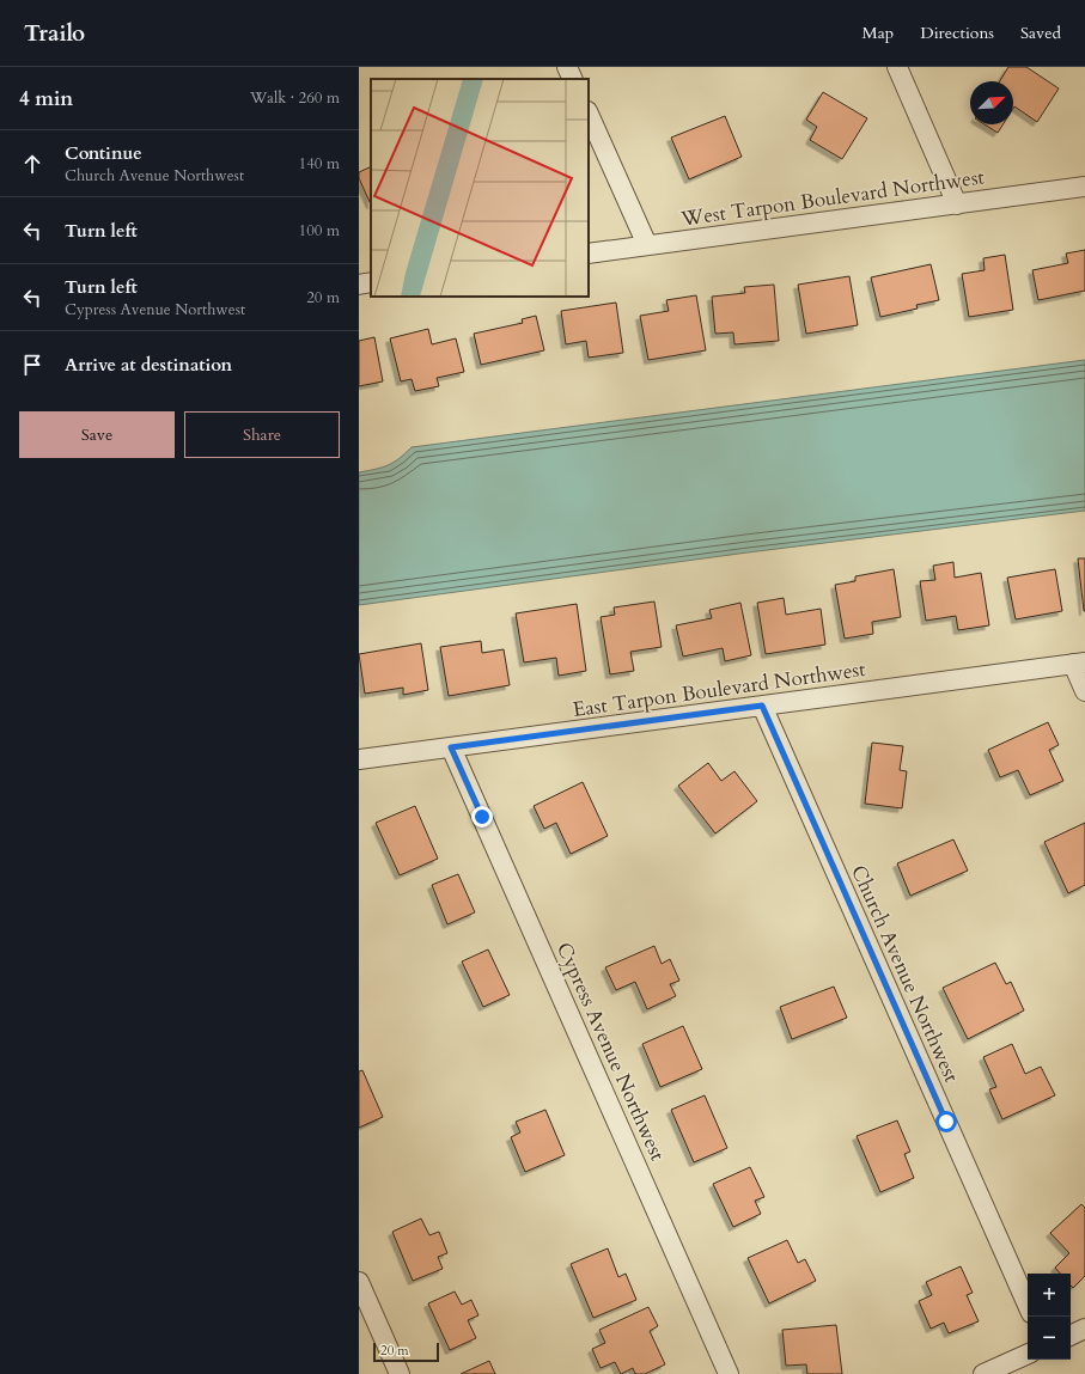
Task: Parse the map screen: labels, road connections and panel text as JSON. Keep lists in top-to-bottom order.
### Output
{
  "streets": {
    "street": [
      "West Tarpon Boulevard Northwest",
      "East Tarpon Boulevard Northwest",
      "Church Avenue Northwest",
      "Cypress Avenue Northwest"
    ]
  },
  "crossings": [
    ["East Tarpon Boulevard Northwest", "Church Avenue Northwest"],
    ["East Tarpon Boulevard Northwest", "Cypress Avenue Northwest"]
  ],
  "scale_bar": "20 m",
  "north": "top right",
  "page": {
    "header": "Trailo",
    "nav": ["Map", "Directions", "Saved"],
    "heading": ["4 min", "Walk · 260 m"],
    "list": [
      ["Continue", "Church Avenue Northwest", "140 m"],
      ["Turn left", "100 m"],
      ["Turn left", "Cypress Avenue Northwest", "20 m"],
      "Arrive at destination"
    ],
    "buttons": ["Save", "Share"],
    "map_buttons": ["+", "−"],
    "scale": "20 m"
  }
}
